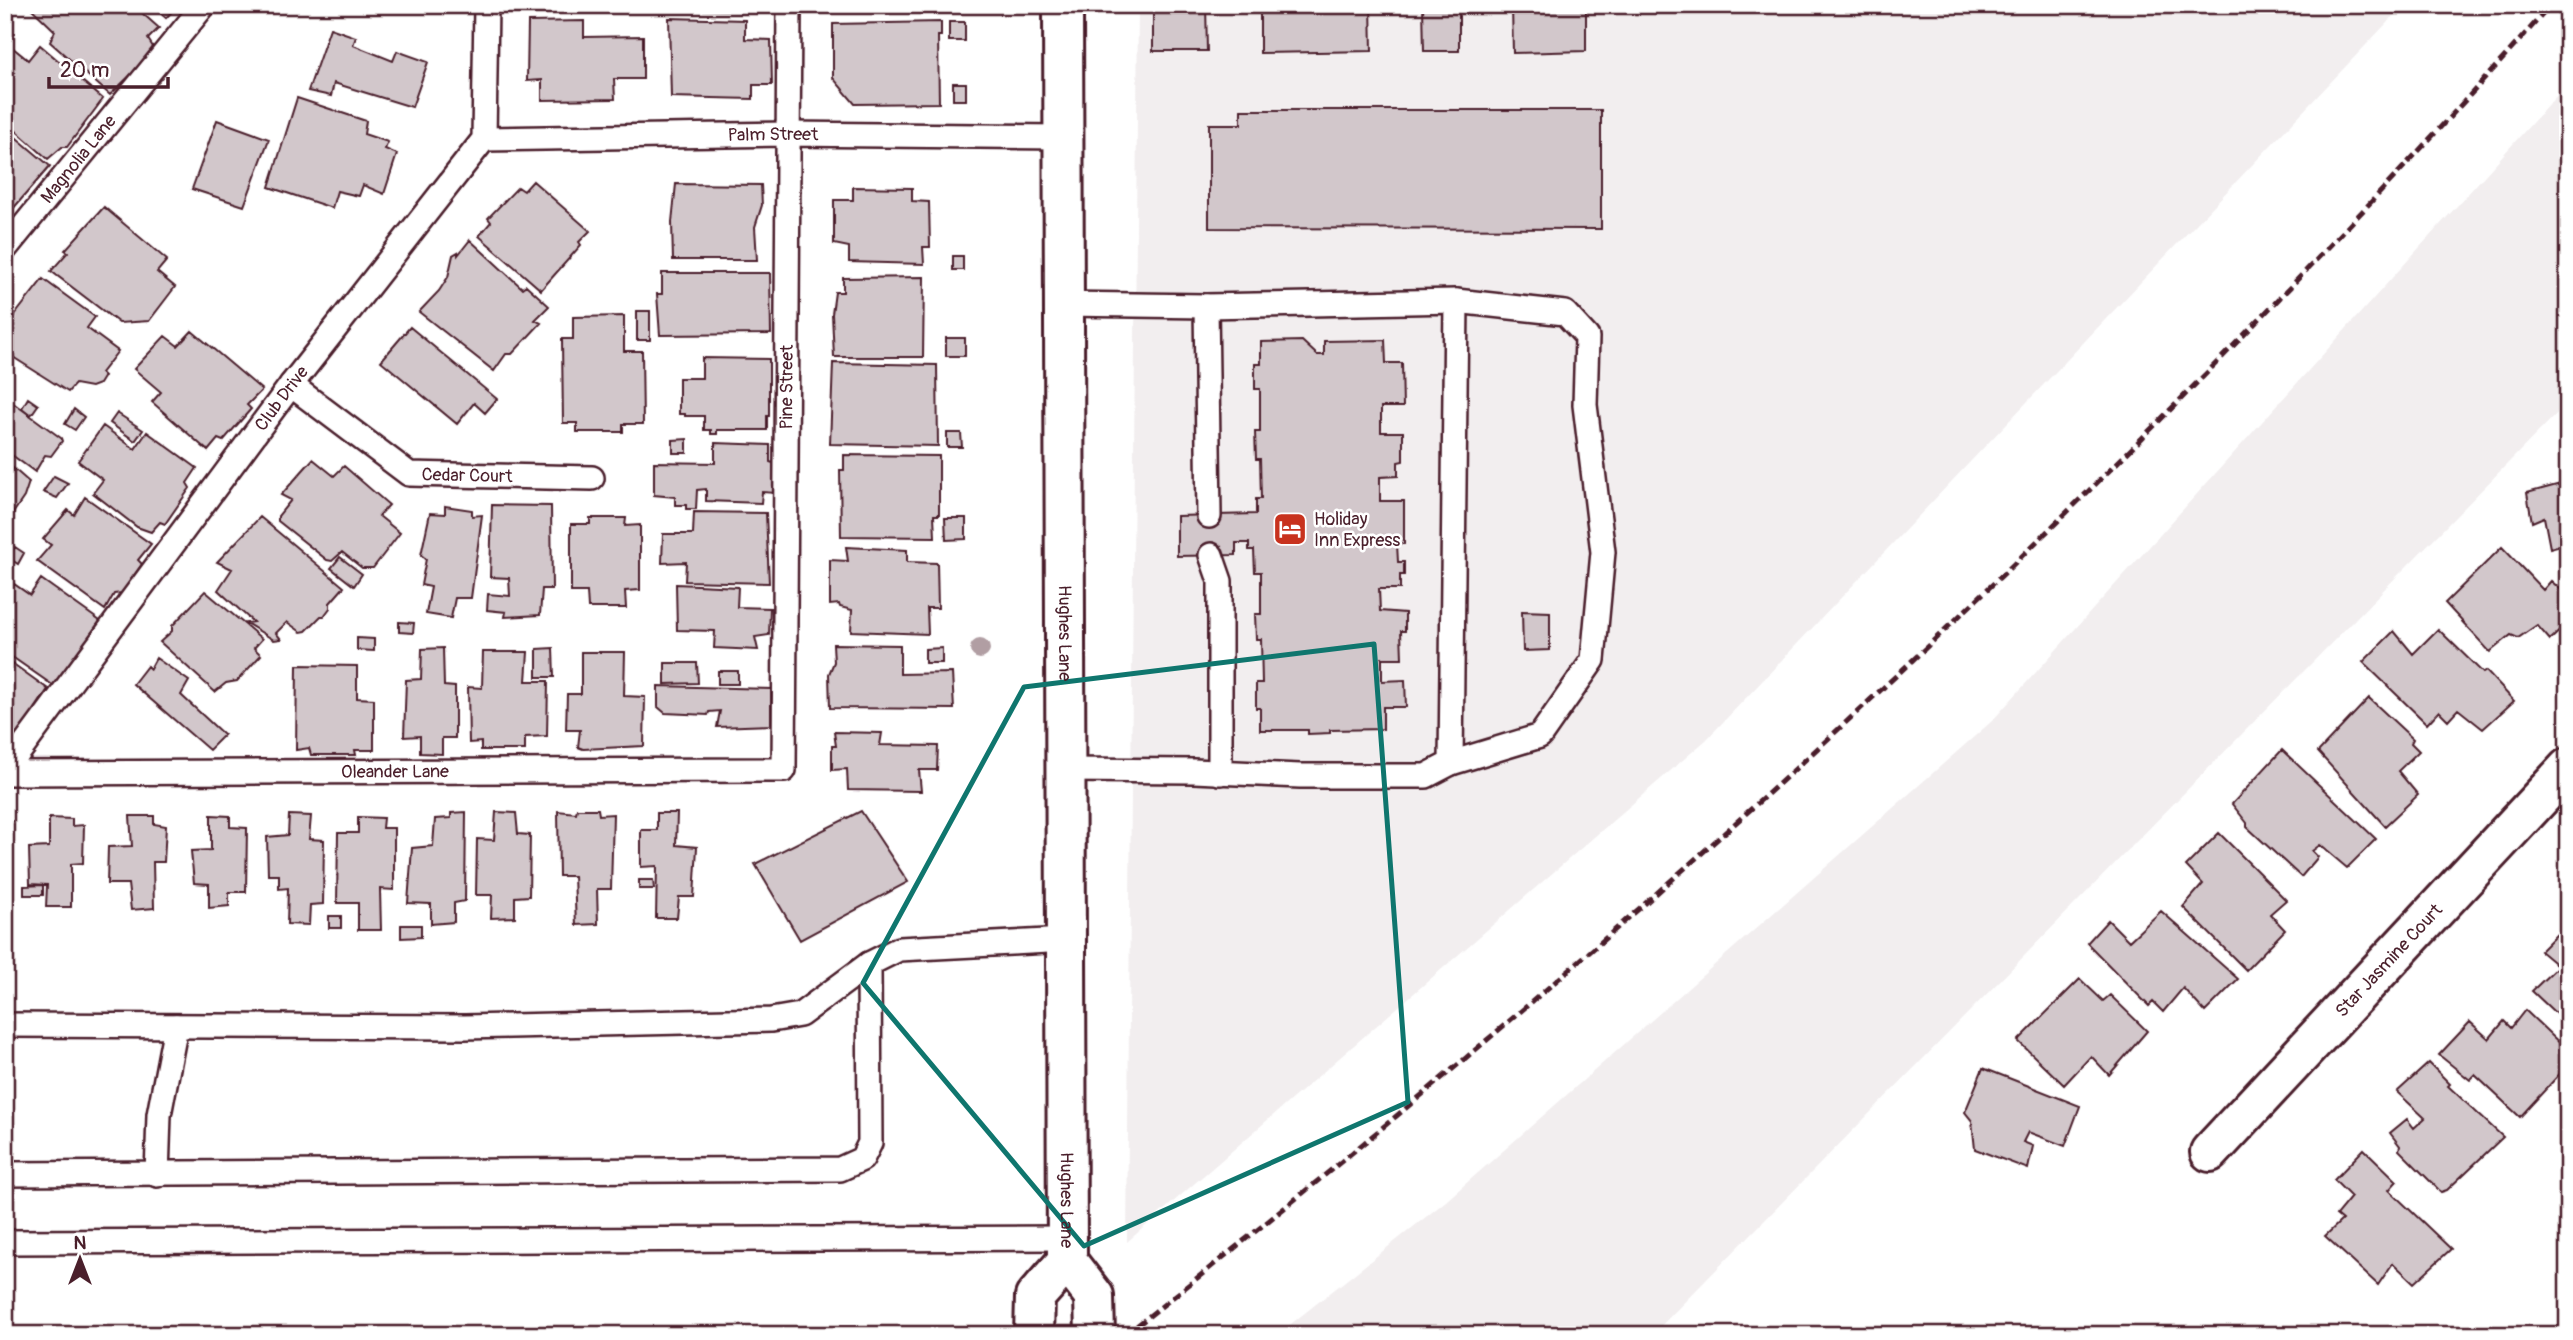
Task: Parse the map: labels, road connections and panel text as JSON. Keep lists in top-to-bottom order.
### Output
{
  "streets": {
    "street": ["Hughes Lane", "Star Jasmine Court"],
    "lane": [
      "Palm Street",
      "Magnolia Lane",
      "Pine Street",
      "Club Drive",
      "Cedar Court",
      "Oleander Lane"
    ]
  },
  "crossings": [
    ["Palm Street", "Pine Street"],
    ["Palm Street", "Club Drive"],
    ["Palm Street", "Hughes Lane"],
    ["Pine Street", "Oleander Lane"],
    ["Club Drive", "Cedar Court"],
    ["Club Drive", "Oleander Lane"]
  ],
  "places": {
    "hotel": ["Holiday Inn Express"]
  },
  "scale_bar": "20 m",
  "north": "top"
}
